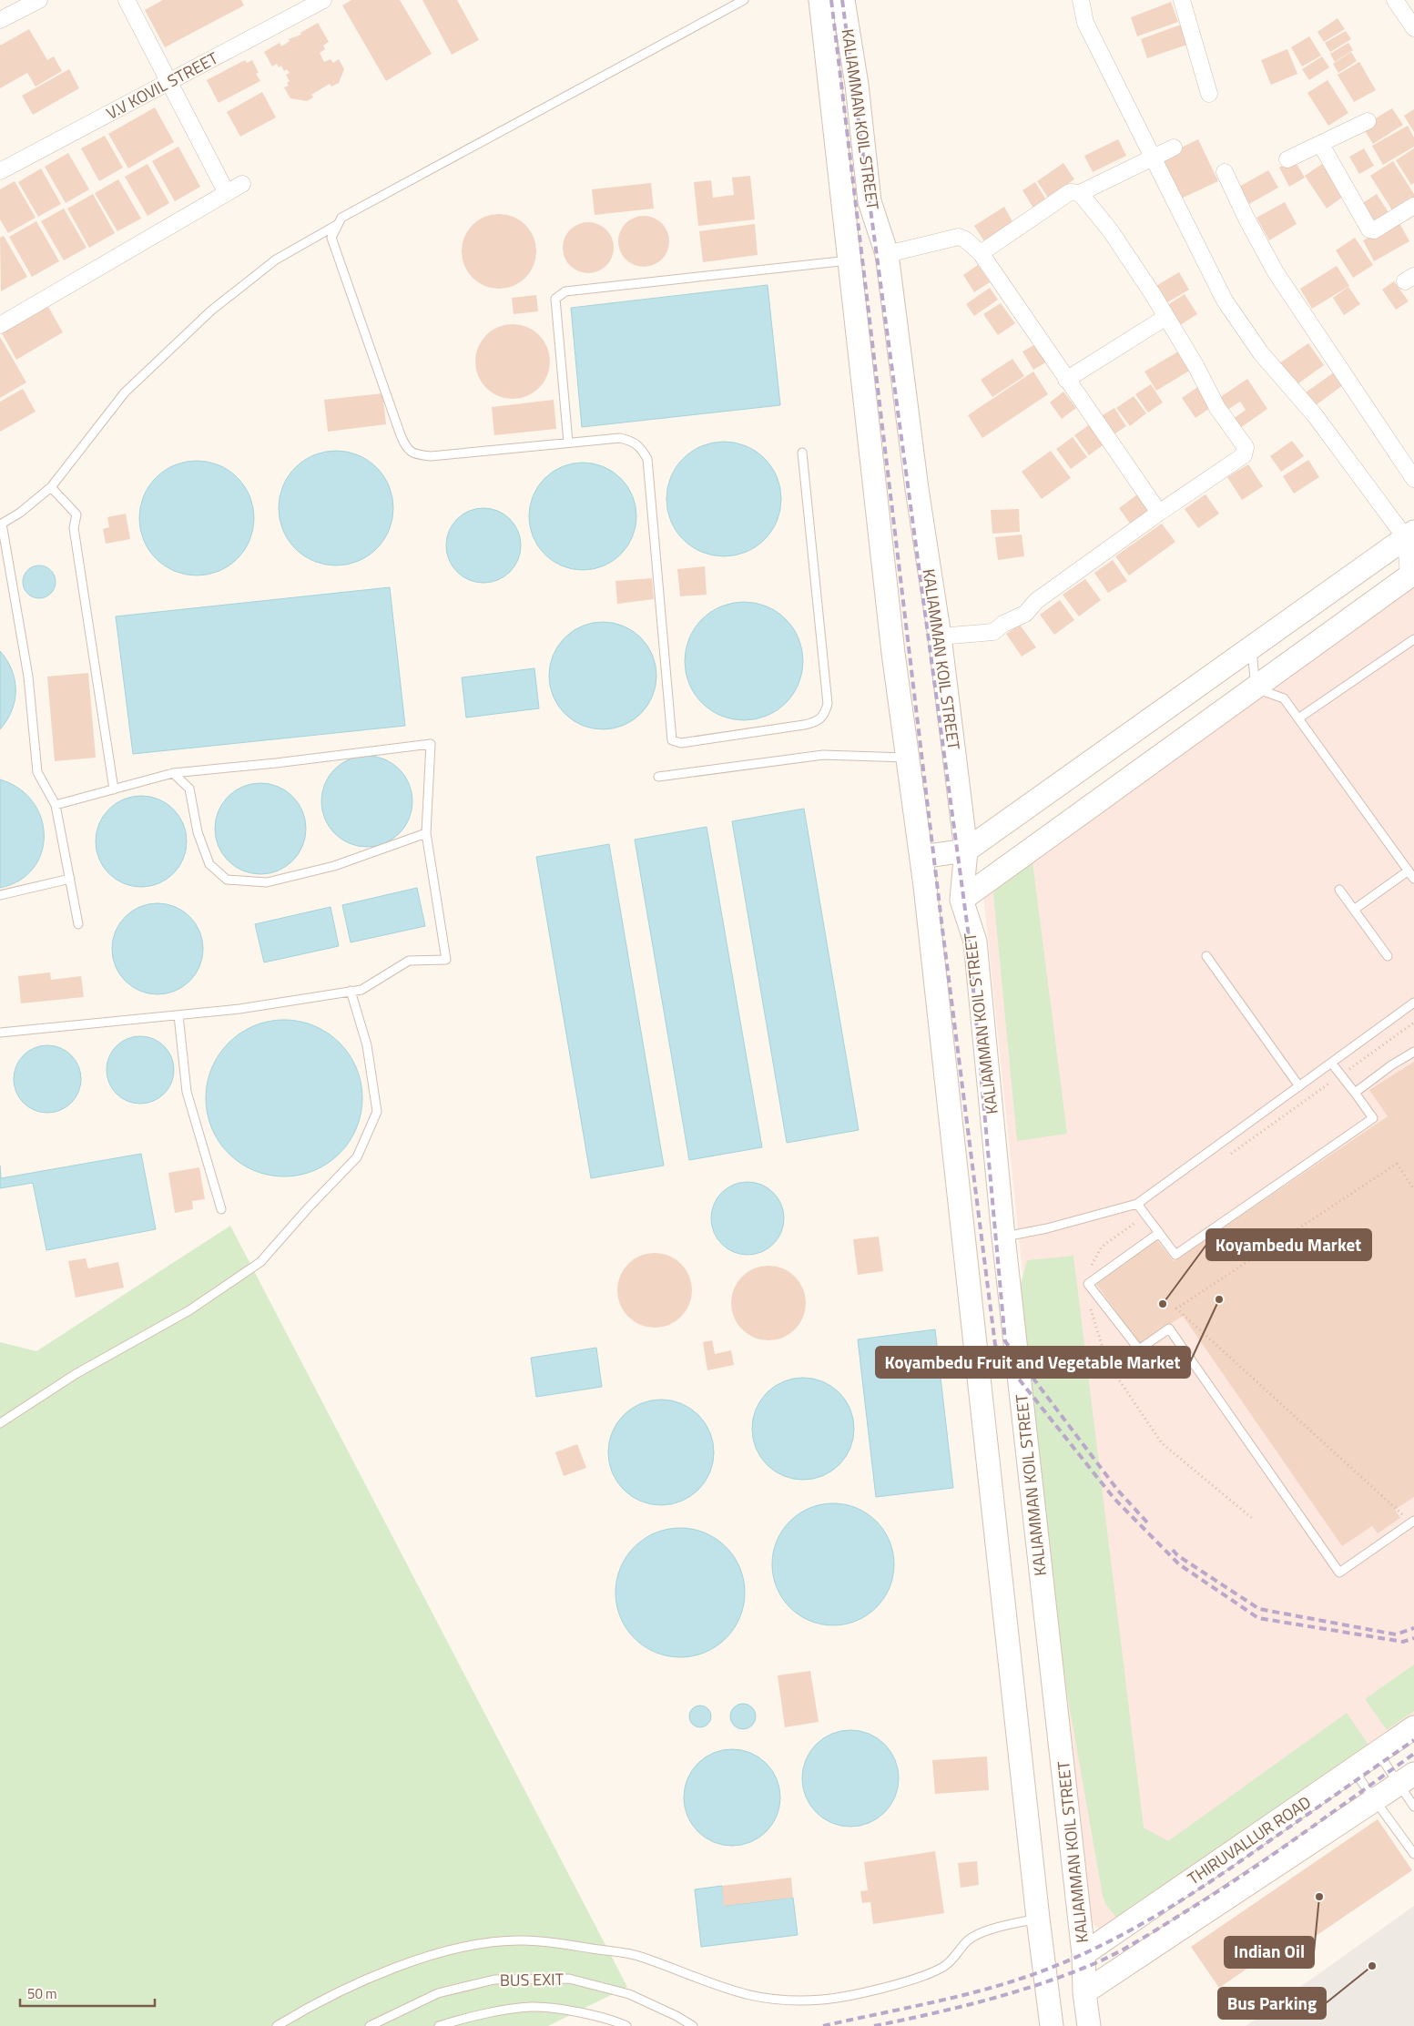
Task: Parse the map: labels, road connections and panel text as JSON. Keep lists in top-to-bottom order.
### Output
{
  "streets": {
    "main road": ["KALIAMMAN KOIL STREET", "THIRUVALLUR ROAD"],
    "street": ["V.V KOVIL STREET"],
    "lane": ["BUS EXIT"]
  },
  "crossings": [
    ["KALIAMMAN KOIL STREET", "THIRUVALLUR ROAD"]
  ],
  "places": [
    "Koyambedu Fruit and Vegetable Market",
    "Koyambedu Market",
    "Indian Oil",
    "Bus Parking"
  ],
  "scale_bar": "50 m"
}
